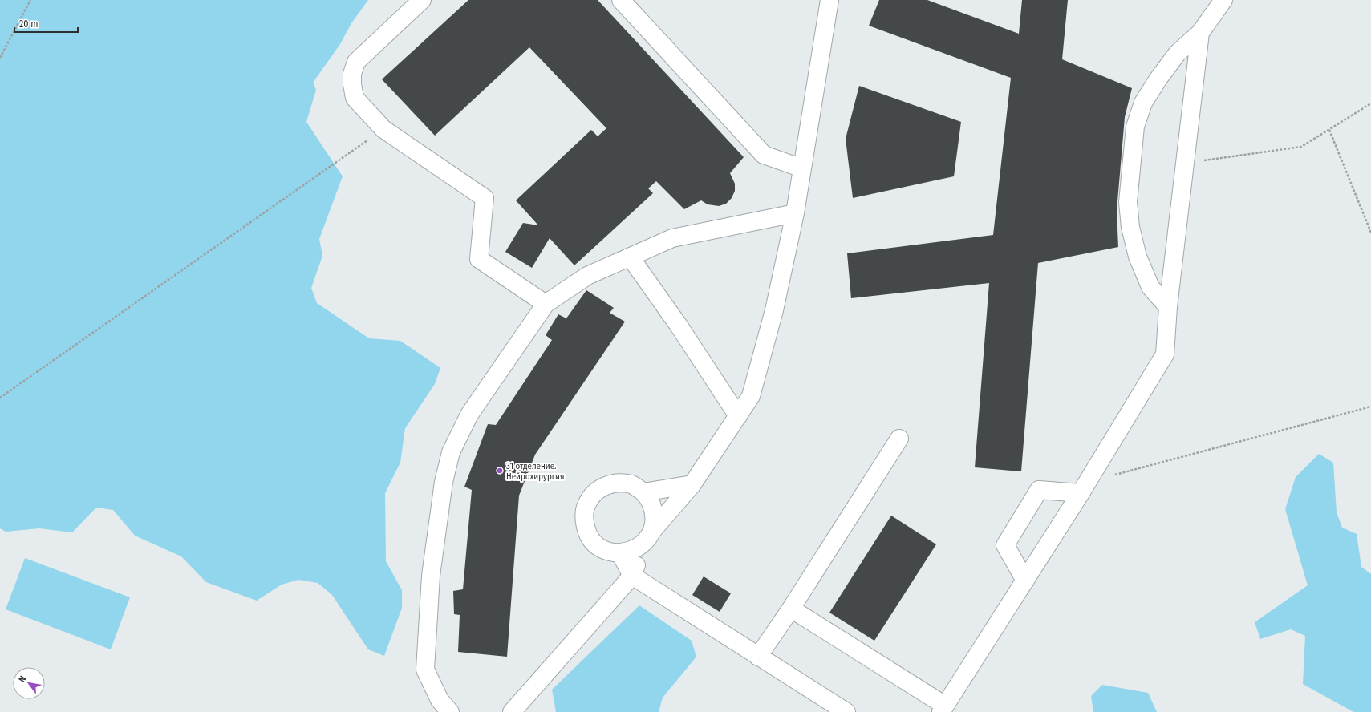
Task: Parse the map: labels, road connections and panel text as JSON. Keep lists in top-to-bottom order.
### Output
{
  "places": ["31 отделение. Нейрохирургия"],
  "scale_bar": "20 m",
  "north": "top left"
}
